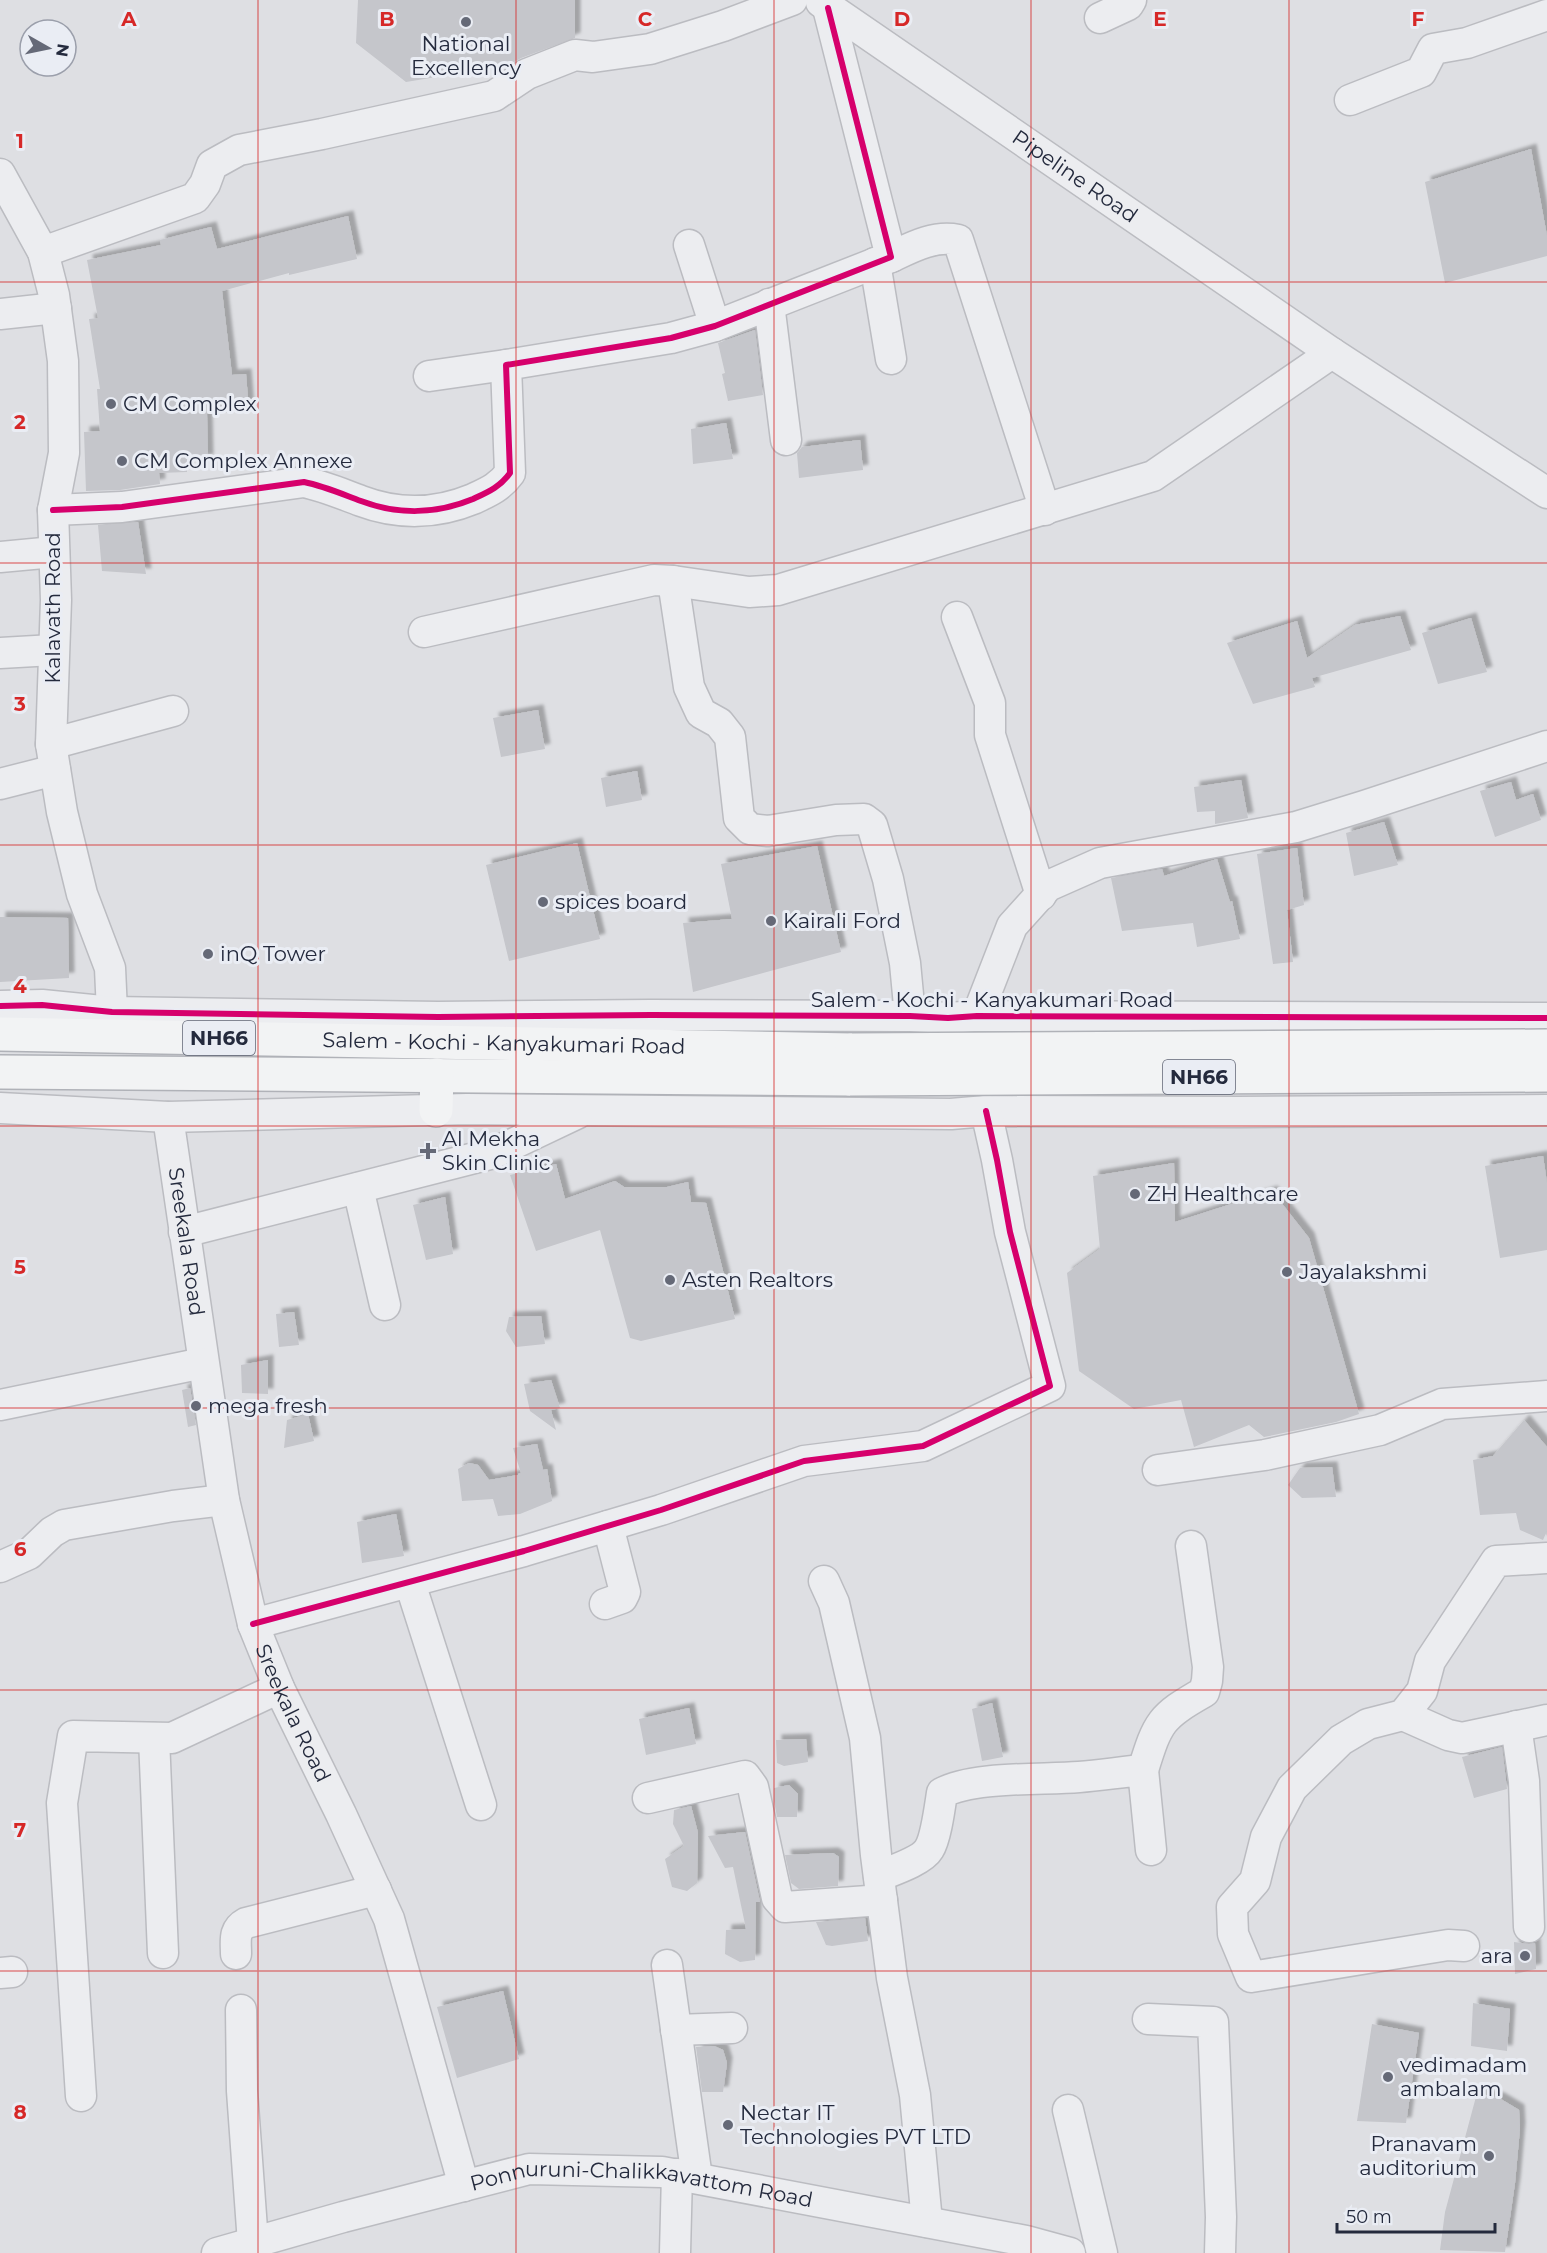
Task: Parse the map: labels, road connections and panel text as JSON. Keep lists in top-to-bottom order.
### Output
{
  "streets": {
    "highway": ["Salem - Kochi - Kanyakumari Road", "NH66"],
    "street": [
      "Pipeline Road",
      "Kalavath Road",
      "Sreekala Road",
      "Ponnuruni-Chalikkavattom Road"
    ]
  },
  "crossings": [
    ["Sreekala Road", "Ponnuruni-Chalikkavattom Road"]
  ],
  "places": {
    "other": [
      "National Excellency",
      "CM Complex",
      "CM Complex Annexe",
      "spices board",
      "Kairali Ford",
      "inQ Tower",
      "ZH Healthcare",
      "Jayalakshmi",
      "Asten Realtors",
      "mega fresh",
      "ara",
      "vedimadam ambalam",
      "Nectar IT Technologies PVT LTD",
      "Pranavam auditorium"
    ],
    "health": ["Al Mekha Skin Clinic"]
  },
  "scale_bar": "50 m",
  "north": "right",
  "grid": {
    "columns": [
      "A",
      "B",
      "C",
      "D",
      "E",
      "F"
    ],
    "rows": [
      "1",
      "2",
      "3",
      "4",
      "5",
      "6",
      "7",
      "8"
    ]
  }
}
